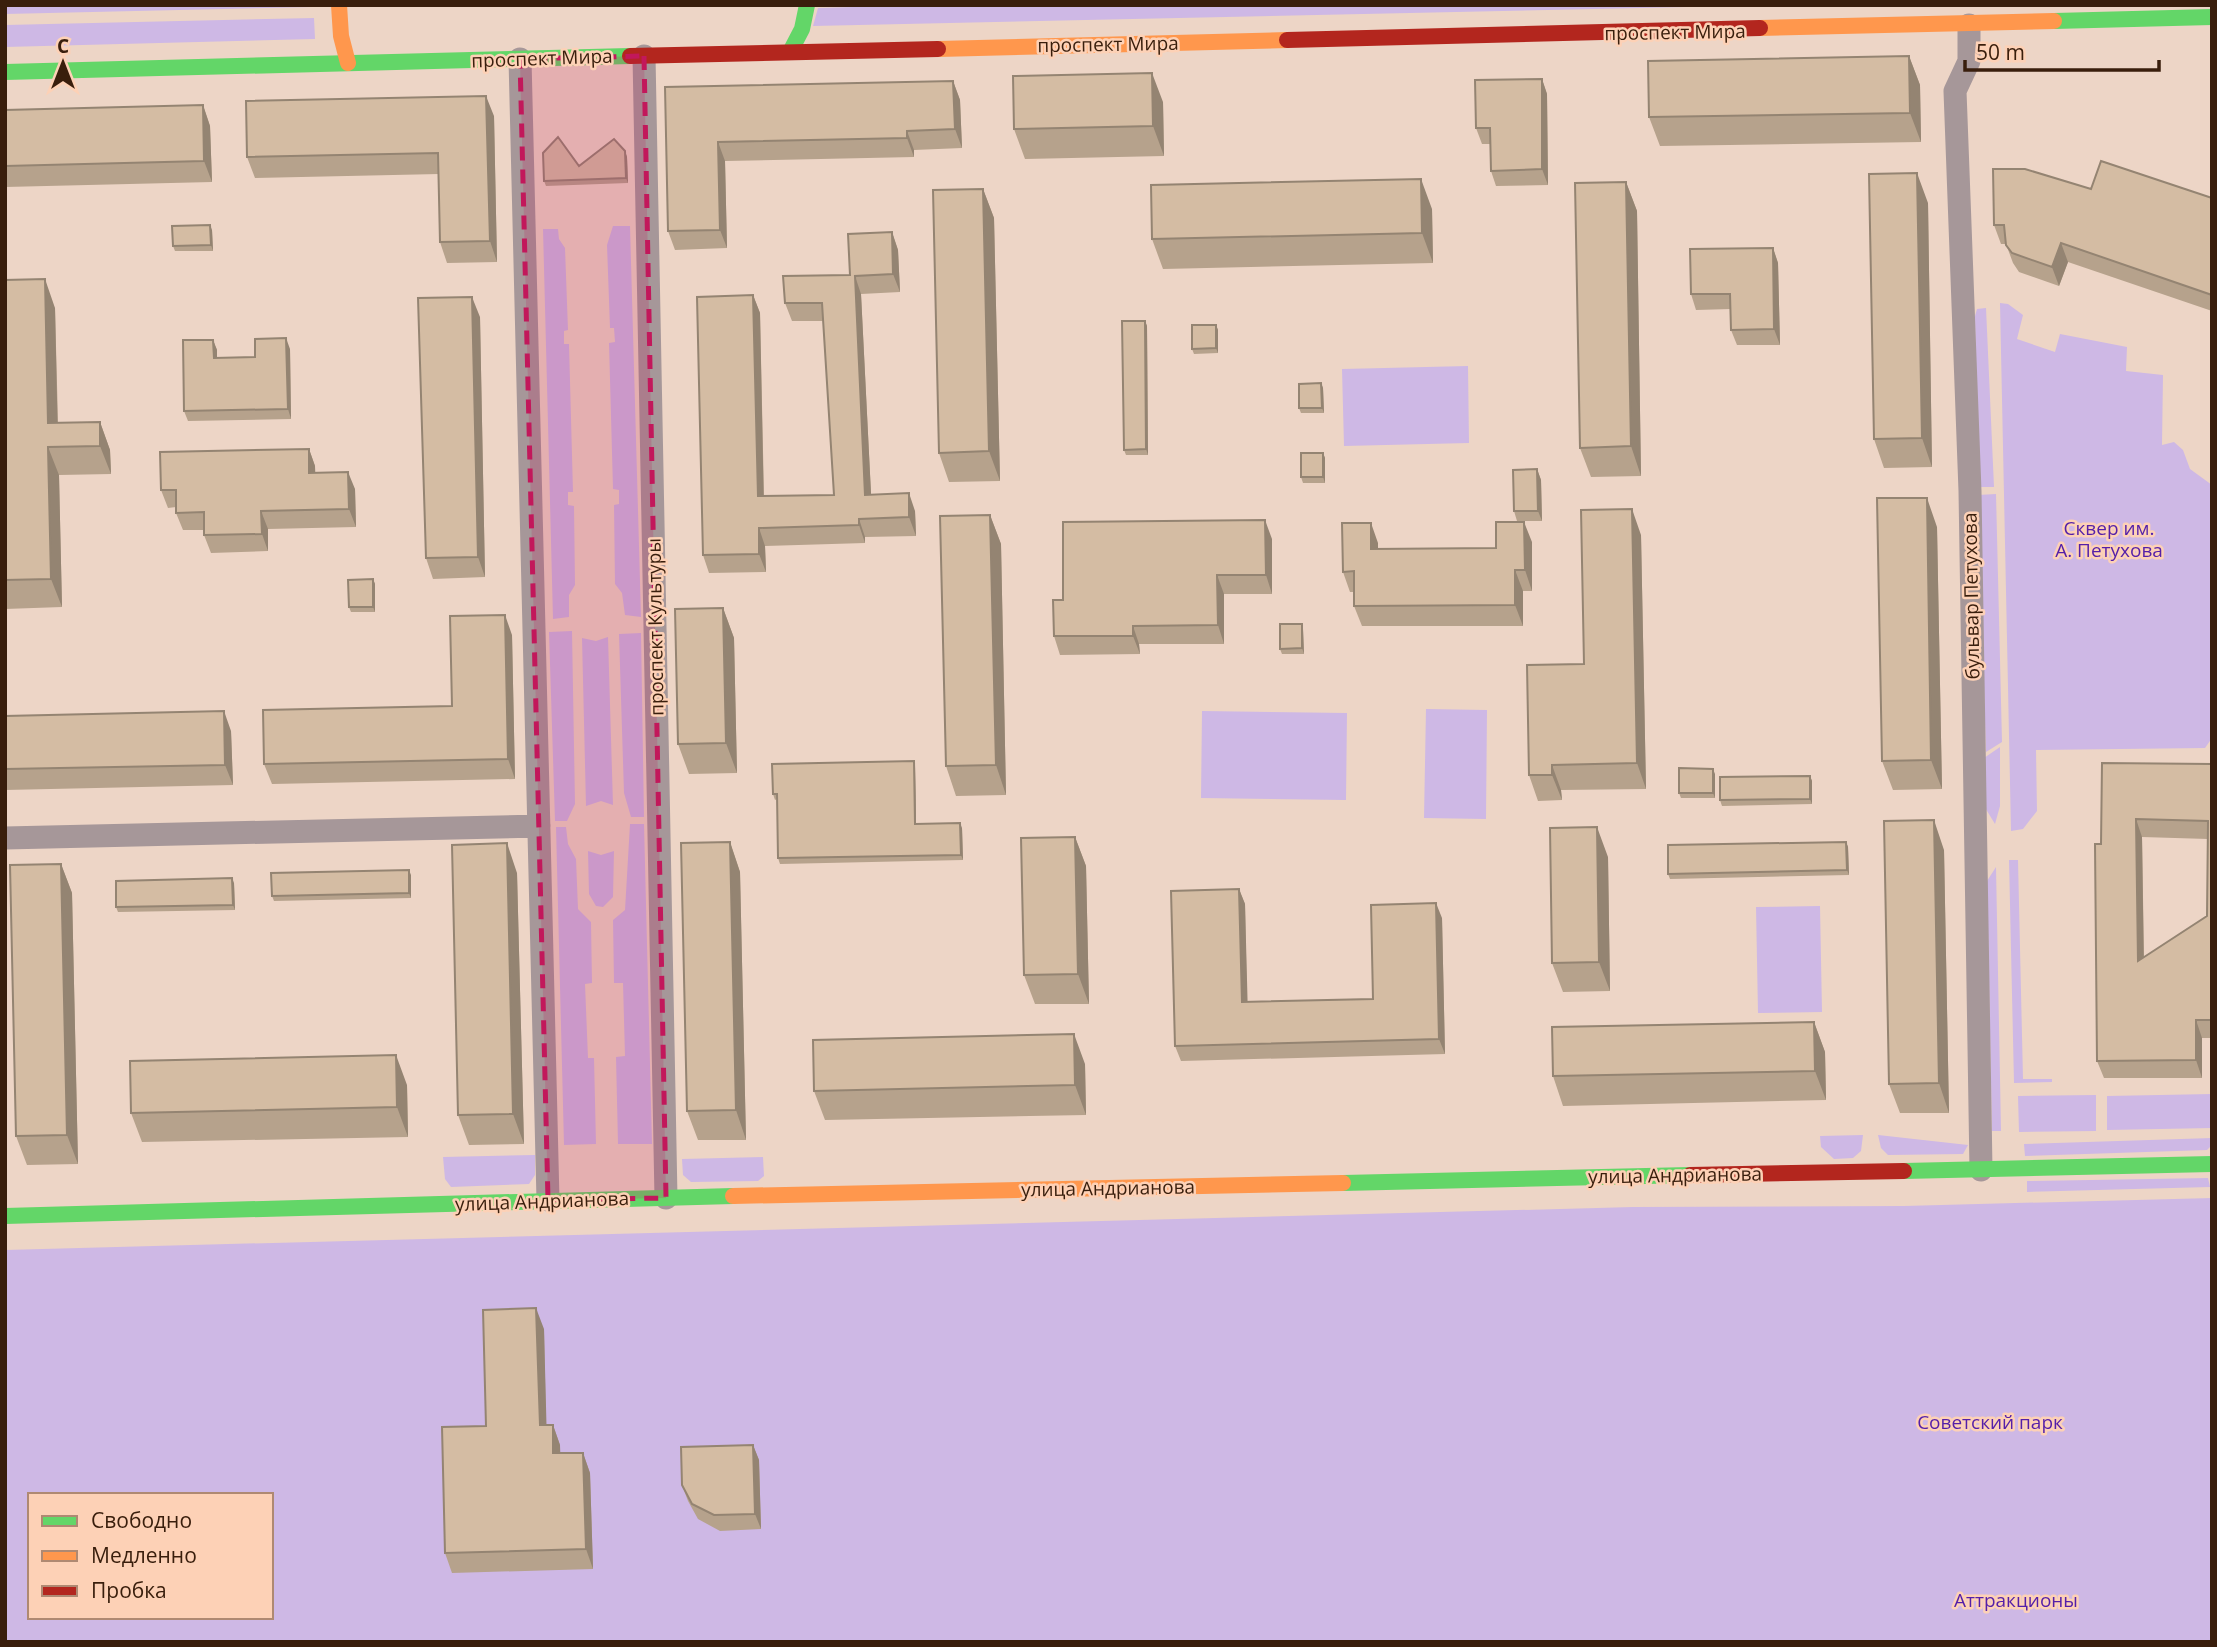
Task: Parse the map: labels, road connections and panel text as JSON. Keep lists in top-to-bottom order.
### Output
{
  "streets": {
    "main road": ["проспект Мира", "улица Андрианова"],
    "street": ["бульвар Петухова", "проспект Культуры"]
  },
  "crossings": [
    ["проспект Мира", "бульвар Петухова"],
    ["проспект Мира", "проспект Культуры"],
    ["бульвар Петухова", "улица Андрианова"],
    ["проспект Культуры", "улица Андрианова"]
  ],
  "parks": ["Сквер им. А. Петухова", "Советский парк", "Аттракционы"],
  "legend": ["Свободно", "Медленно", "Пробка"],
  "scale_bar": "50 m",
  "north": "top"
}
